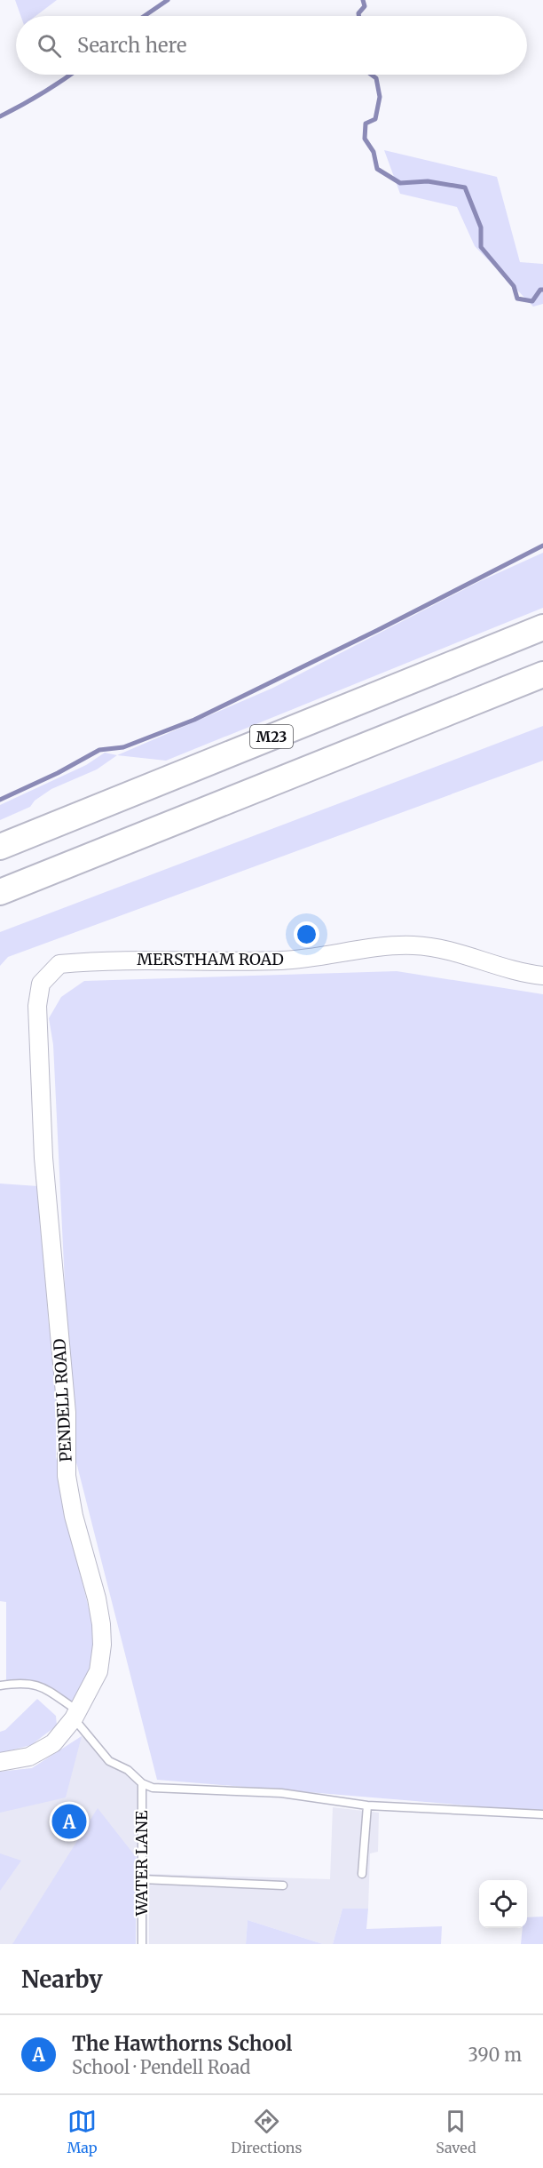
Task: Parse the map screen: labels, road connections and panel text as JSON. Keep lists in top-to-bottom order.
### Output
{
  "streets": {
    "highway": ["M23"],
    "street": ["MERSTHAM ROAD", "PENDELL ROAD"],
    "lane": ["WATER LANE"]
  },
  "crossings": [
    ["MERSTHAM ROAD", "PENDELL ROAD"]
  ],
  "page": {
    "search": "Search here",
    "pins": "A",
    "heading": "Nearby",
    "list": [
      {
        "mark": "A",
        "name": "The Hawthorns School",
        "note": "School · Pendell Road",
        "value": "390 m"
      }
    ],
    "nav": ["Map", "Directions", "Saved"]
  }
}
